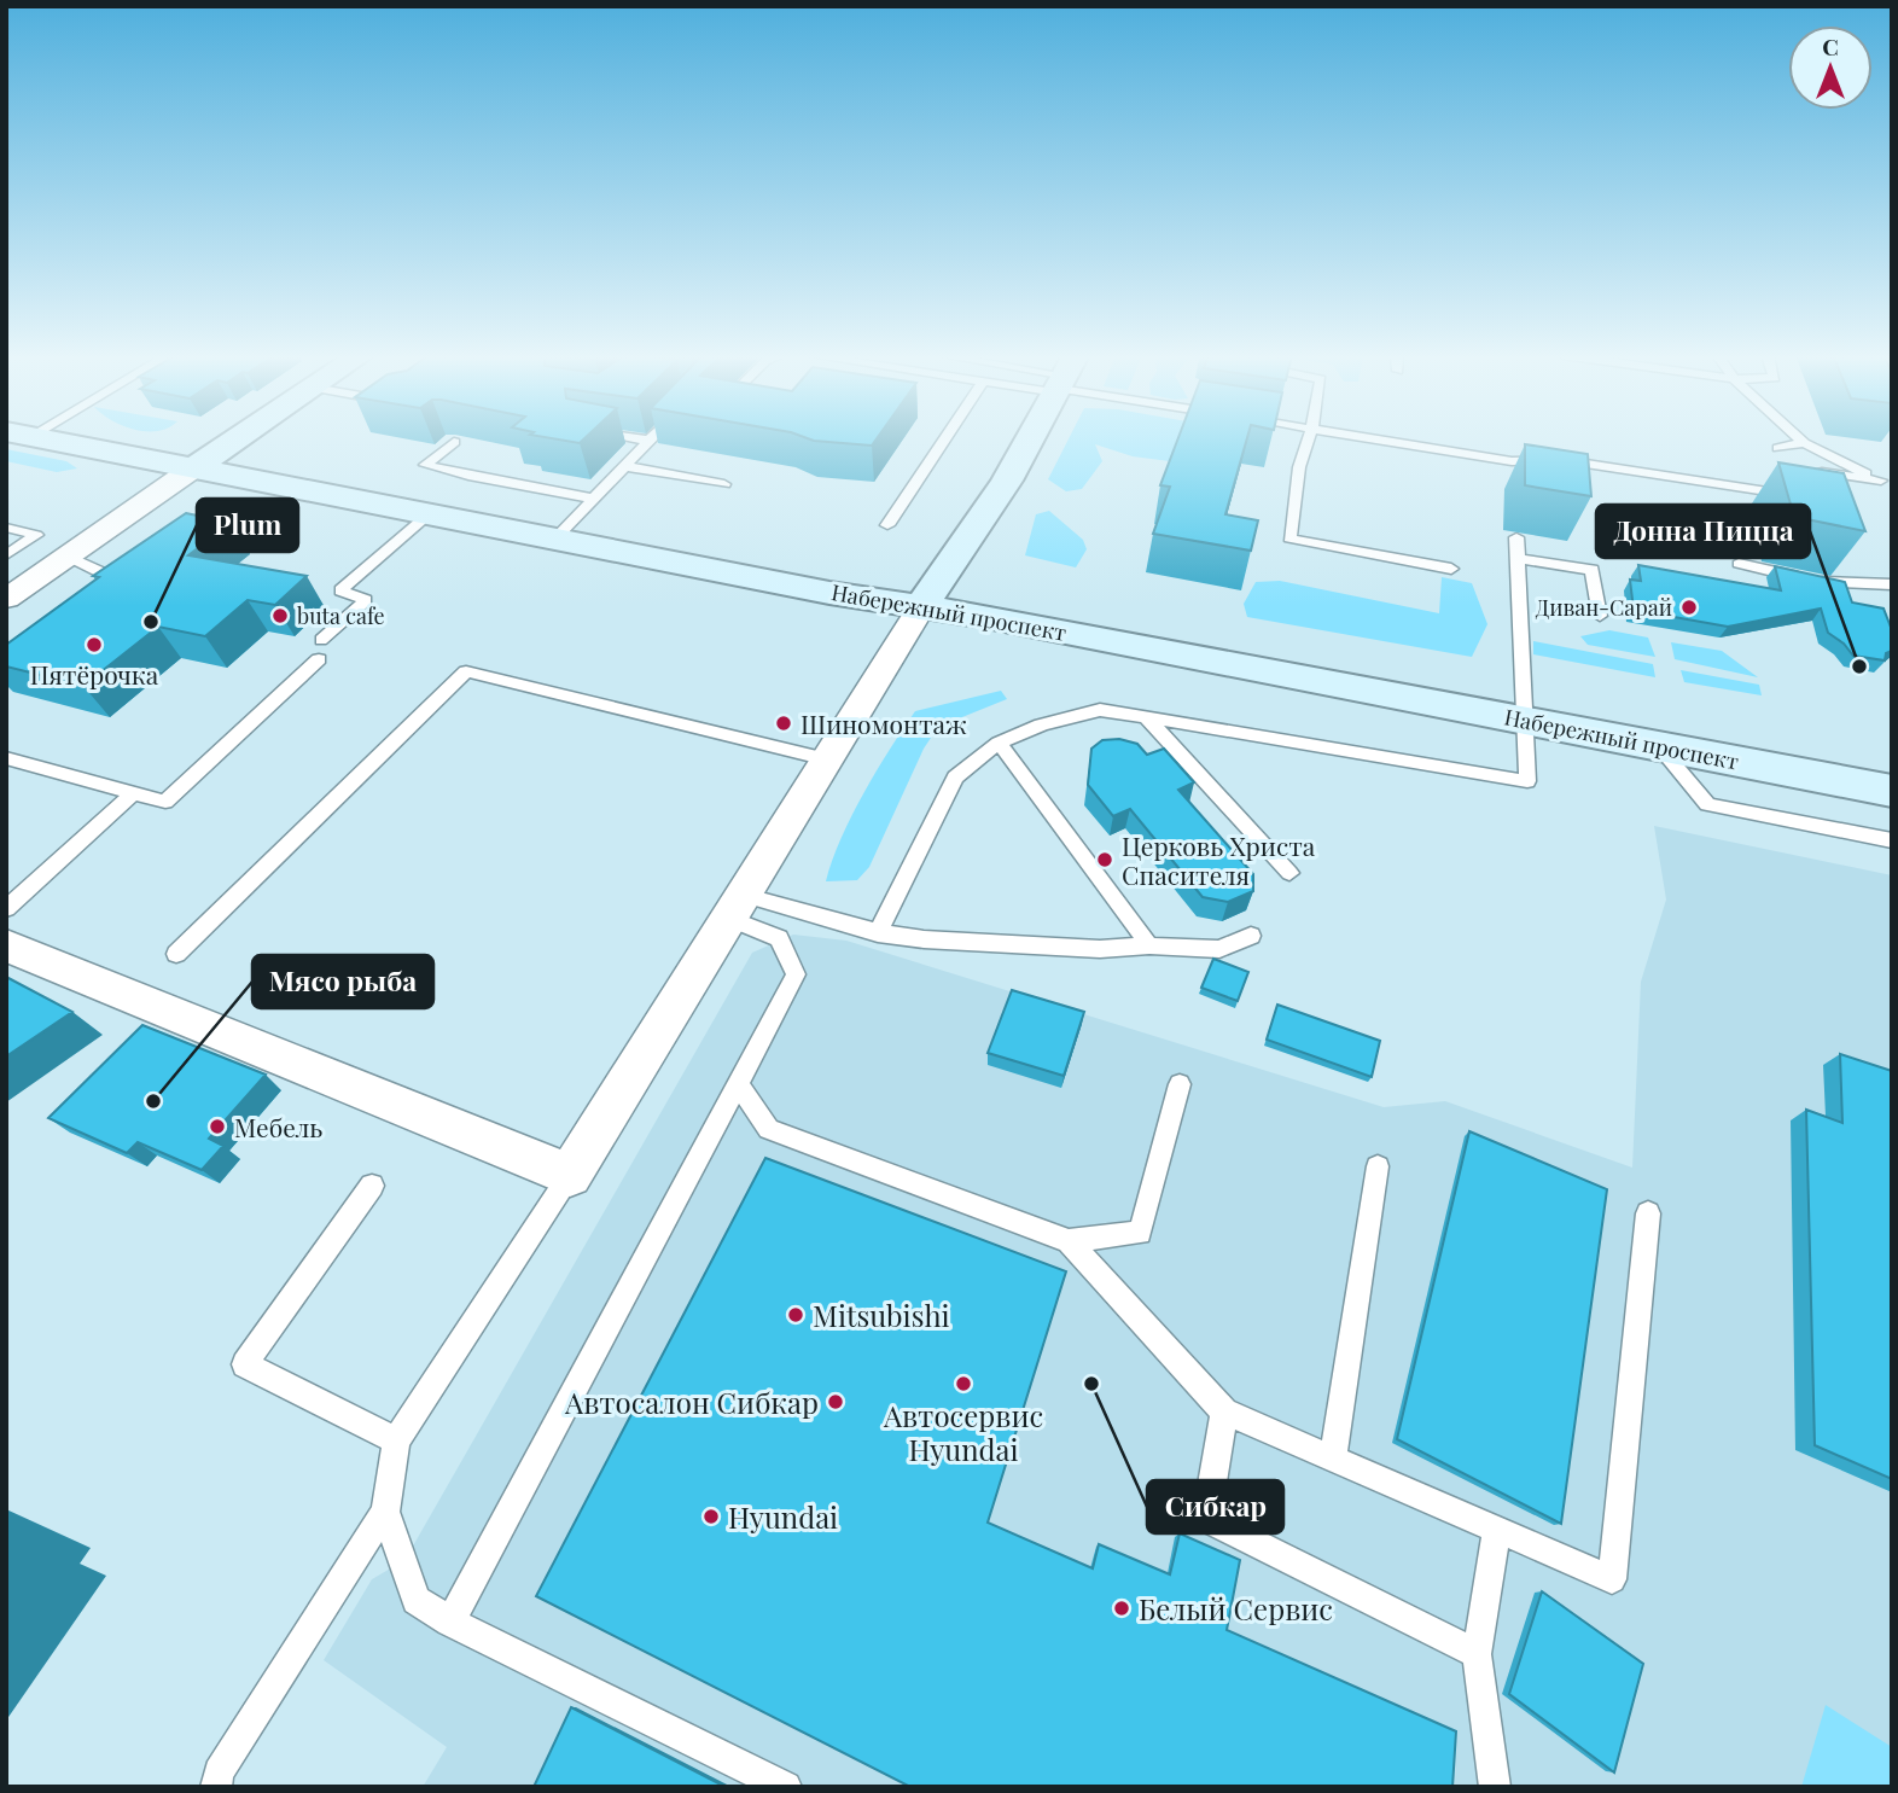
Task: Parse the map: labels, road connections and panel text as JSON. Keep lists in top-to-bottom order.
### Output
{
  "streets": {
    "main road": ["Набережный проспект"]
  },
  "places": [
    "Диван-Сарай",
    "buta cafe",
    "Plum",
    "Пятёрочка",
    "Донна Пицца",
    "Шиномонтаж",
    "Церковь Христа Спасителя",
    "Мясо рыба",
    "Мебель",
    "Mitsubishi",
    "Автосервис Hyundai",
    "Сибкар",
    "Автосалон Сибкар",
    "Hyundai",
    "Белый Сервис"
  ],
  "north": "top"
}
